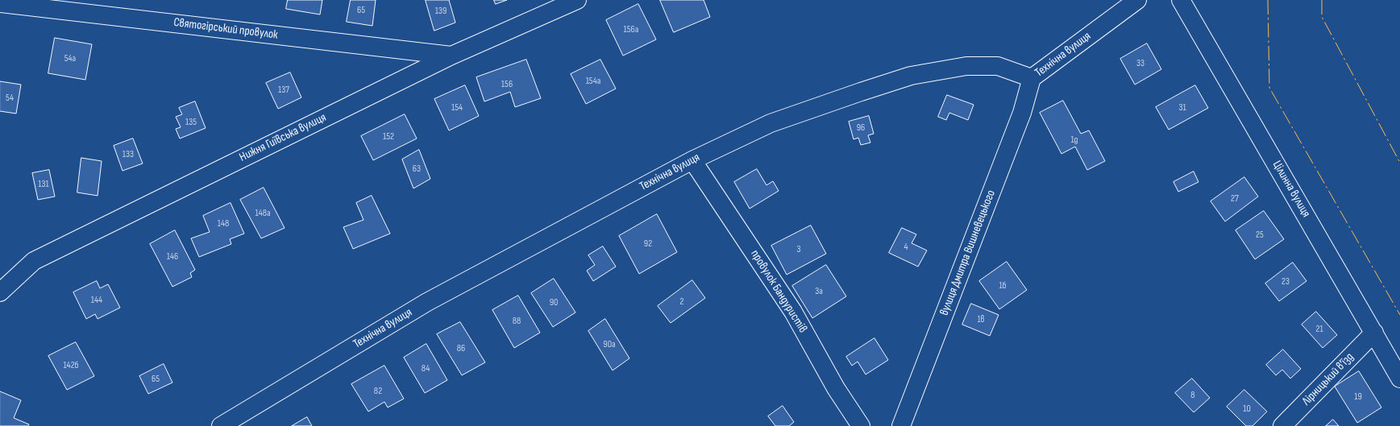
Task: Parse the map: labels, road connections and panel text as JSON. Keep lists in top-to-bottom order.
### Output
{
  "streets": {
    "street": [
      "Святогірський провулок",
      "Технічна вулиця",
      "Нижня Гиївська вулиця",
      "Цілинна вулиця",
      "вулиця Дмитра Вишневецького",
      "провулок Бандуристів",
      "Лірницький в'їзд"
    ]
  },
  "crossings": [
    ["Святогірський провулок", "Нижня Гиївська вулиця"],
    ["Технічна вулиця", "вулиця Дмитра Вишневецького"],
    ["Технічна вулиця", "провулок Бандуристів"],
    ["Цілинна вулиця", "Лірницький в'їзд"]
  ],
  "house_numbers": [
    "65",
    "139",
    "156а",
    "54а",
    "33",
    "154а",
    "156",
    "137",
    "54",
    "154",
    "31",
    "135",
    "96",
    "152",
    "1д",
    "133",
    "63",
    "131",
    "27",
    "148а",
    "148",
    "25",
    "92",
    "4",
    "3",
    "146",
    "23",
    "1б",
    "3а",
    "144",
    "2",
    "90",
    "1в",
    "88",
    "21",
    "90а",
    "86",
    "142б",
    "84",
    "65",
    "82",
    "8",
    "19",
    "10"
  ]
}
